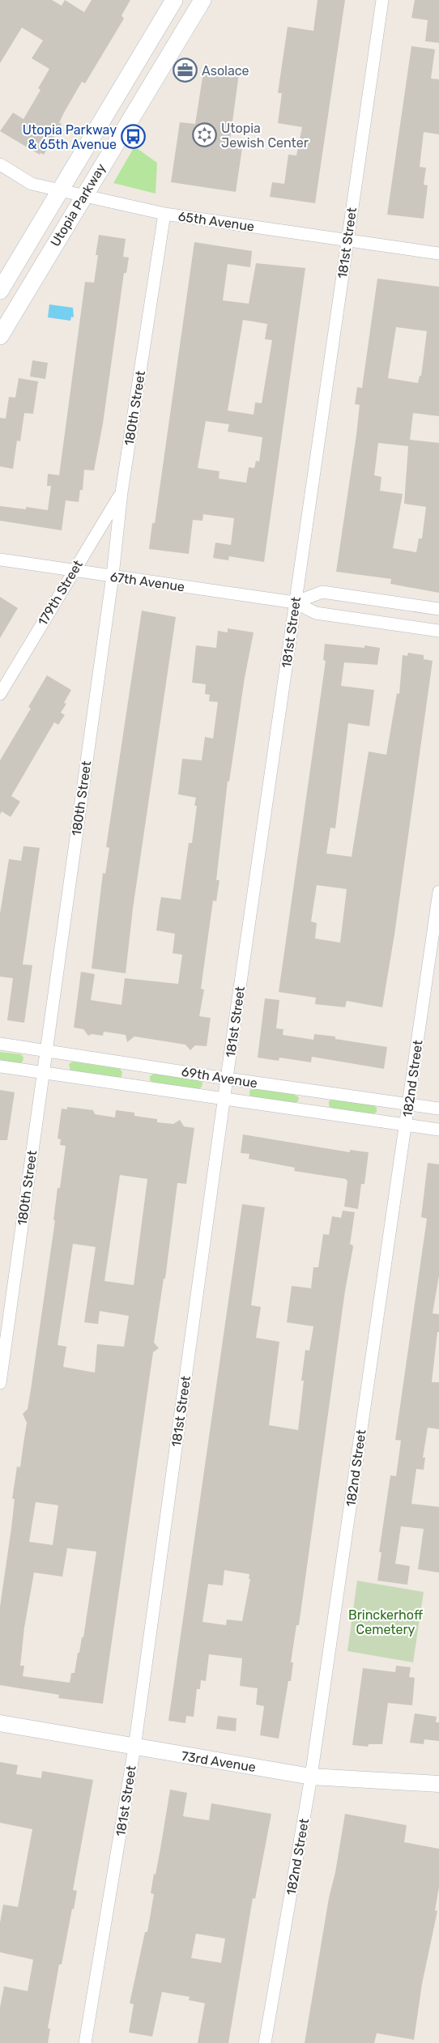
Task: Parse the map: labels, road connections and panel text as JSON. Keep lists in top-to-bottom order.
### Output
{
  "streets": {
    "main road": ["Utopia Parkway"],
    "street": [
      "65th Avenue",
      "181st Street",
      "180th Street",
      "67th Avenue",
      "179th Street",
      "69th Avenue",
      "182nd Street",
      "73rd Avenue"
    ]
  },
  "crossings": [
    ["Utopia Parkway", "65th Avenue"],
    ["65th Avenue", "181st Street"],
    ["65th Avenue", "180th Street"],
    ["181st Street", "67th Avenue"],
    ["181st Street", "69th Avenue"],
    ["181st Street", "73rd Avenue"],
    ["180th Street", "67th Avenue"],
    ["180th Street", "179th Street"],
    ["180th Street", "69th Avenue"],
    ["67th Avenue", "179th Street"],
    ["69th Avenue", "182nd Street"],
    ["182nd Street", "73rd Avenue"]
  ],
  "parks": ["Brinckerhoff Cemetery"],
  "places": {
    "office": ["Asolace"],
    "synagogue": ["Utopia Jewish Center"],
    "bus stop": ["Utopia Parkway & 65th Avenue"]
  }
}
